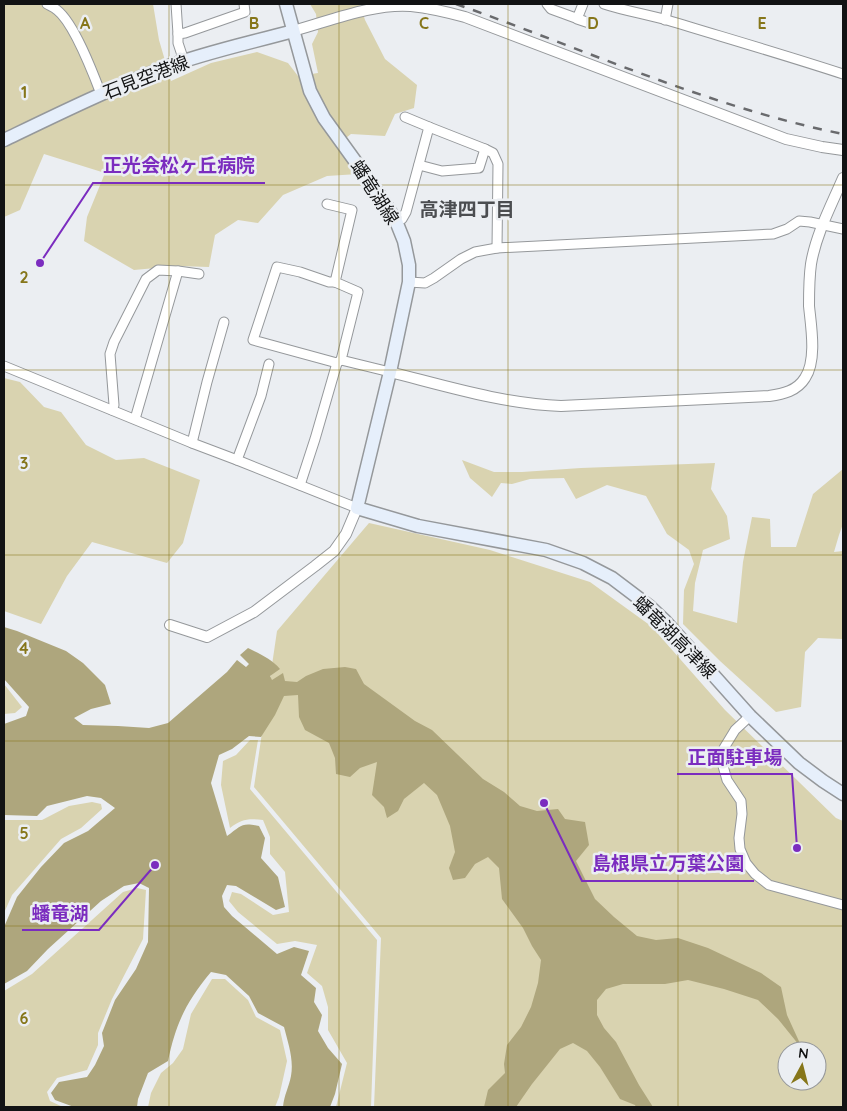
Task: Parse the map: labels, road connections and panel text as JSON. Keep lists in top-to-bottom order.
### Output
{
  "streets": {
    "main road": ["石見空港線", "蟠竜湖線", "蟠竜湖高津線"]
  },
  "crossings": [
    ["石見空港線", "蟠竜湖線"],
    ["蟠竜湖線", "蟠竜湖高津線"]
  ],
  "districts": ["高津四丁目"],
  "places": [
    "正光会松ヶ丘病院",
    "島根県立万葉公園",
    "正面駐車場",
    "蟠竜湖"
  ],
  "north": "top",
  "grid": {
    "columns": [
      "A",
      "B",
      "C",
      "D",
      "E"
    ],
    "rows": [
      "1",
      "2",
      "3",
      "4",
      "5",
      "6"
    ]
  }
}
